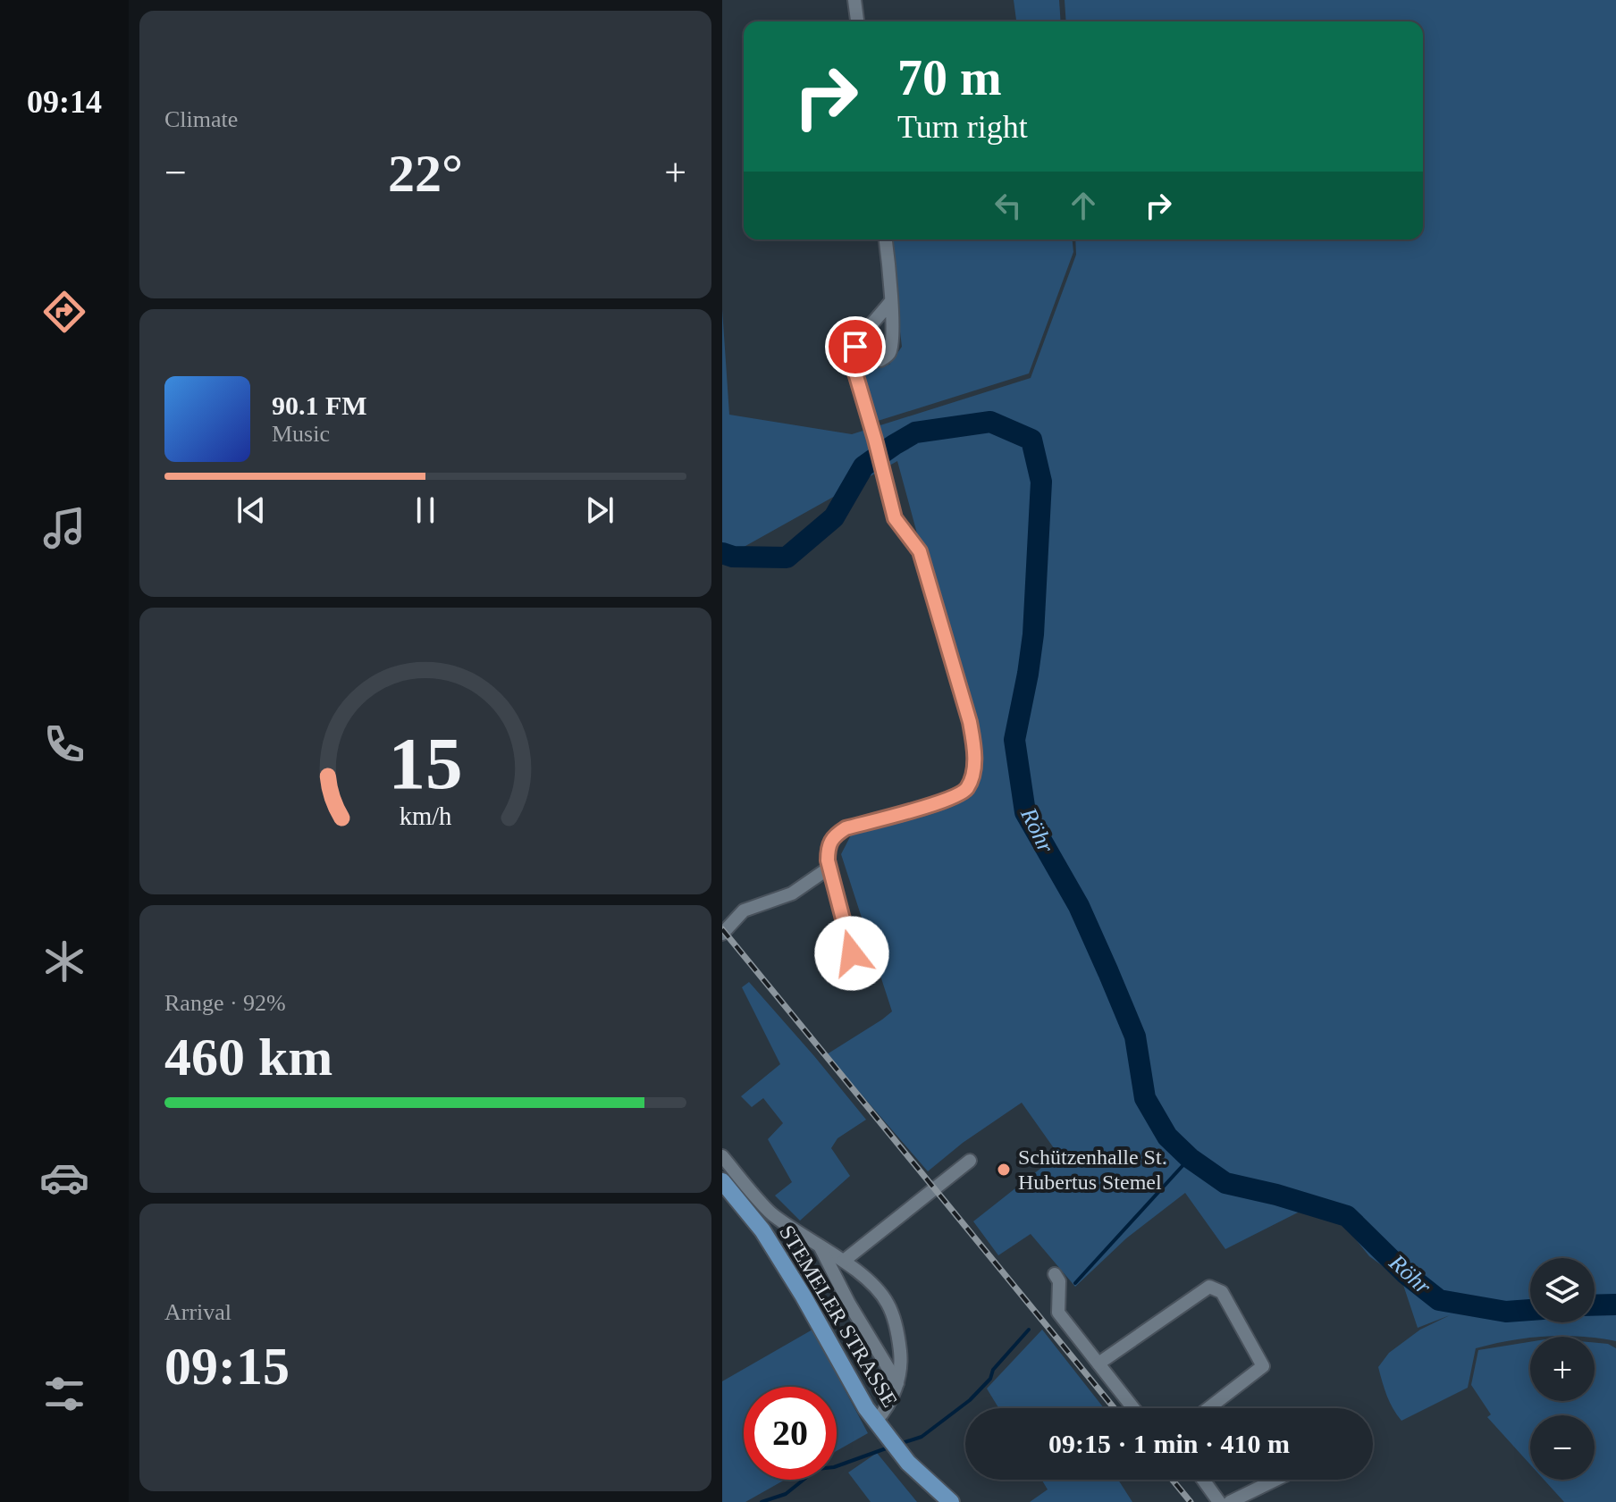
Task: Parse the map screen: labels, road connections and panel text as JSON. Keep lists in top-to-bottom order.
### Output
{
  "streets": {
    "main road": ["STEMELER STRASSE"]
  },
  "water": ["Röhr"],
  "places": ["Schützenhalle St. Hubertus Stemel"],
  "page": {
    "tabs": "09:14",
    "tile": [
      "Climate",
      ["Range · 92%", "460 km"],
      ["Arrival", "09:15"]
    ],
    "turn": ["70 m", "Turn right"],
    "heat": ["−", "22°", "+"],
    "song": ["90.1 FM", "Music"],
    "map_buttons": ["+", "−"],
    "limit": "20",
    "trip": "09:15 · 1 min · 410 m",
    "gauge": ["15", "km/h"]
  }
}
